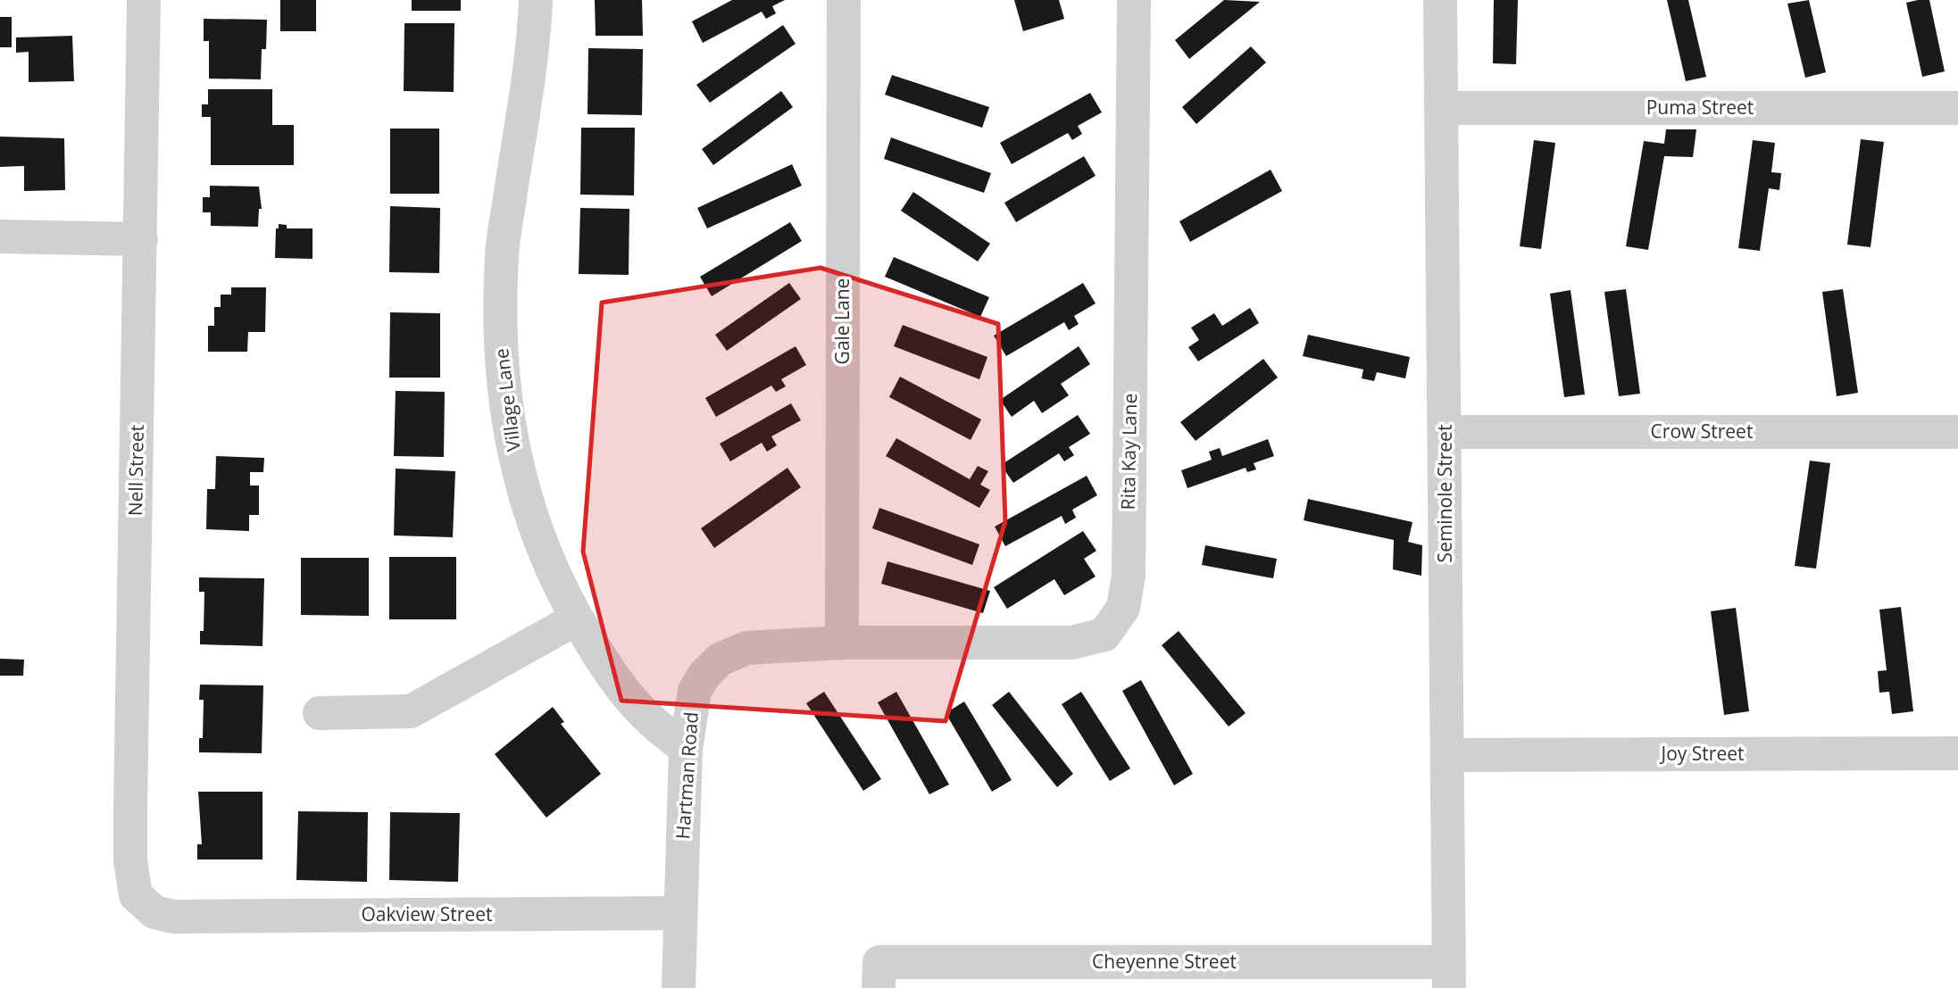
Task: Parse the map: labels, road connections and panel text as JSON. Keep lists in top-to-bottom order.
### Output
{
  "streets": {
    "street": [
      "Puma Street",
      "Gale Lane",
      "Village Lane",
      "Crow Street",
      "Rita Kay Lane",
      "Nell Street",
      "Seminole Street",
      "Joy Street",
      "Hartman Road",
      "Oakview Street",
      "Cheyenne Street"
    ]
  },
  "crossings": [
    ["Puma Street", "Seminole Street"],
    ["Gale Lane", "Rita Kay Lane"],
    ["Gale Lane", "Hartman Road"],
    ["Village Lane", "Hartman Road"],
    ["Crow Street", "Seminole Street"],
    ["Rita Kay Lane", "Hartman Road"],
    ["Nell Street", "Oakview Street"],
    ["Seminole Street", "Joy Street"],
    ["Seminole Street", "Cheyenne Street"],
    ["Hartman Road", "Oakview Street"]
  ]
}
